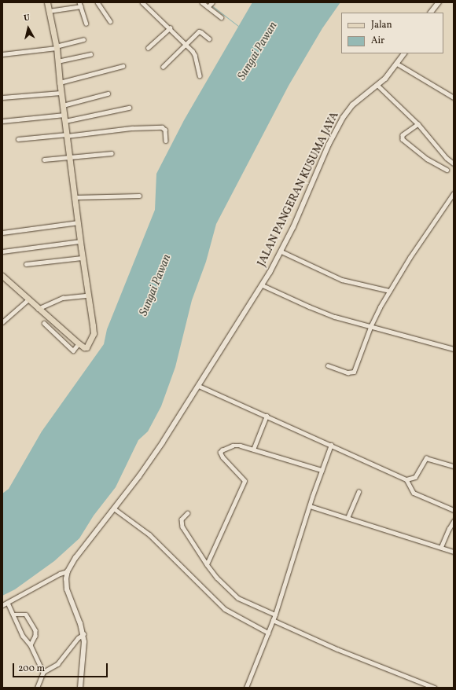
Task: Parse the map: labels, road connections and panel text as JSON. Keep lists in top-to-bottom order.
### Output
{
  "streets": {
    "street": ["JALAN PANGERAN KUSUMA JAYA"]
  },
  "water": ["Sungai Pawan"],
  "legend": ["Jalan", "Air"],
  "scale_bar": "200 m",
  "north": "top"
}
